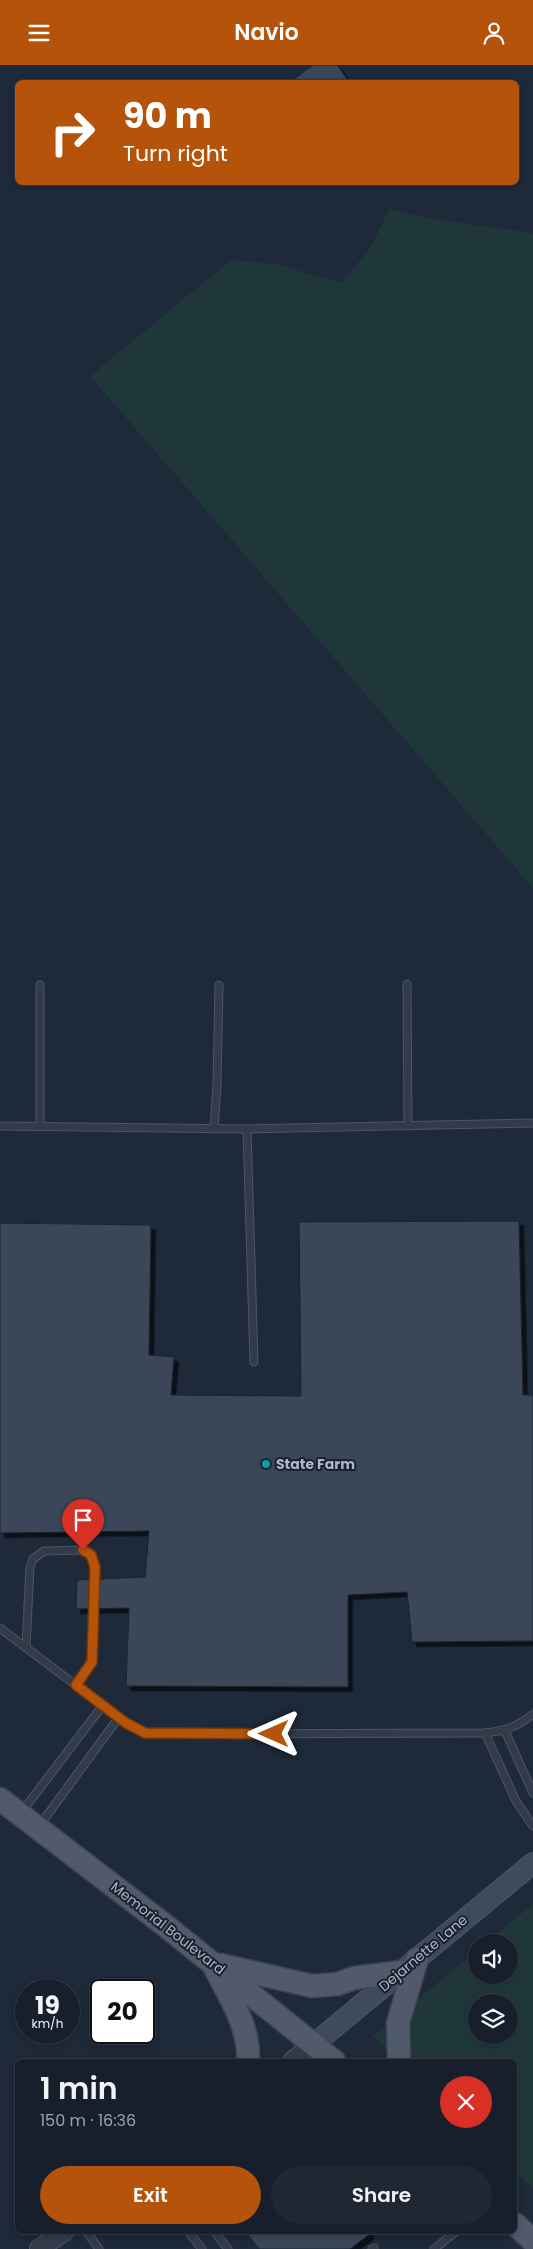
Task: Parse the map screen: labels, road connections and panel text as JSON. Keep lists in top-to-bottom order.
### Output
{
  "streets": {
    "main road": ["Memorial Boulevard", "Dejarnette Lane"]
  },
  "crossings": [
    ["Memorial Boulevard", "Dejarnette Lane"]
  ],
  "places": ["State Farm"],
  "page": {
    "header": "Navio",
    "turn": ["90 m", "Turn right"],
    "speed": "19 km/h",
    "limit": "20",
    "heading": ["1 min", "150 m · 16:36"],
    "buttons": ["Exit", "Share"]
  }
}
